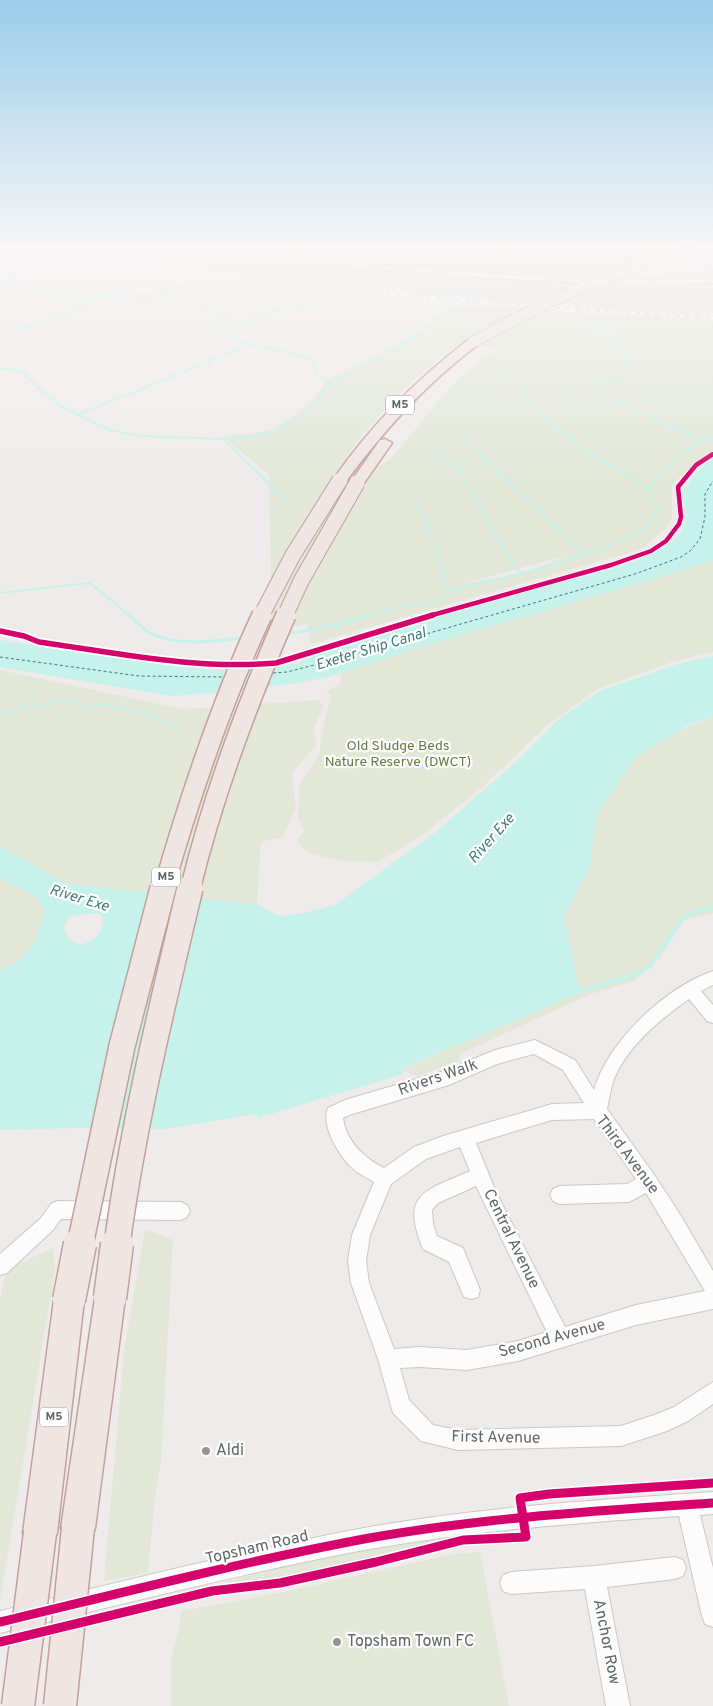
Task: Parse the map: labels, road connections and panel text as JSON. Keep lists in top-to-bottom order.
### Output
{
  "streets": {
    "highway": ["M5"],
    "street": [
      "Rivers Walk",
      "Third Avenue",
      "Central Avenue",
      "Second Avenue",
      "First Avenue",
      "Topsham Road",
      "Anchor Row"
    ]
  },
  "crossings": [
    ["Rivers Walk", "Third Avenue"],
    ["Rivers Walk", "First Avenue"],
    ["Third Avenue", "Central Avenue"],
    ["Third Avenue", "First Avenue"],
    ["Central Avenue", "Second Avenue"],
    ["Second Avenue", "First Avenue"]
  ],
  "water": ["Exeter Ship Canal", "River Exe"],
  "parks": ["Old Sludge Beds Nature Reserve (DWCT)"],
  "places": ["Aldi", "Topsham Town FC"]
}
